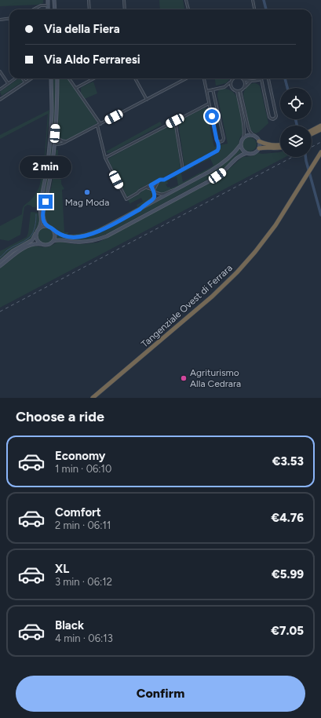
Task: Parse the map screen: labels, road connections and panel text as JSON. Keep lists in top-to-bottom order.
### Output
{
  "streets": {
    "highway": ["Tangenziale Ovest di Ferrara"]
  },
  "places": ["Mag Moda", "Agriturismo Alla Cedrara"],
  "page": {
    "banner": ["Via della Fiera", "Via Aldo Ferraresi"],
    "bubble": "2 min",
    "heading": "Choose a ride",
    "list": [
      {
        "name": "Economy",
        "note": "1 min · 06:10",
        "value": "€3.53"
      },
      {
        "name": "Comfort",
        "note": "2 min · 06:11",
        "value": "€4.76"
      },
      {
        "name": "XL",
        "note": "3 min · 06:12",
        "value": "€5.99"
      },
      {
        "name": "Black",
        "note": "4 min · 06:13",
        "value": "€7.05"
      }
    ],
    "buttons": "Confirm"
  }
}
